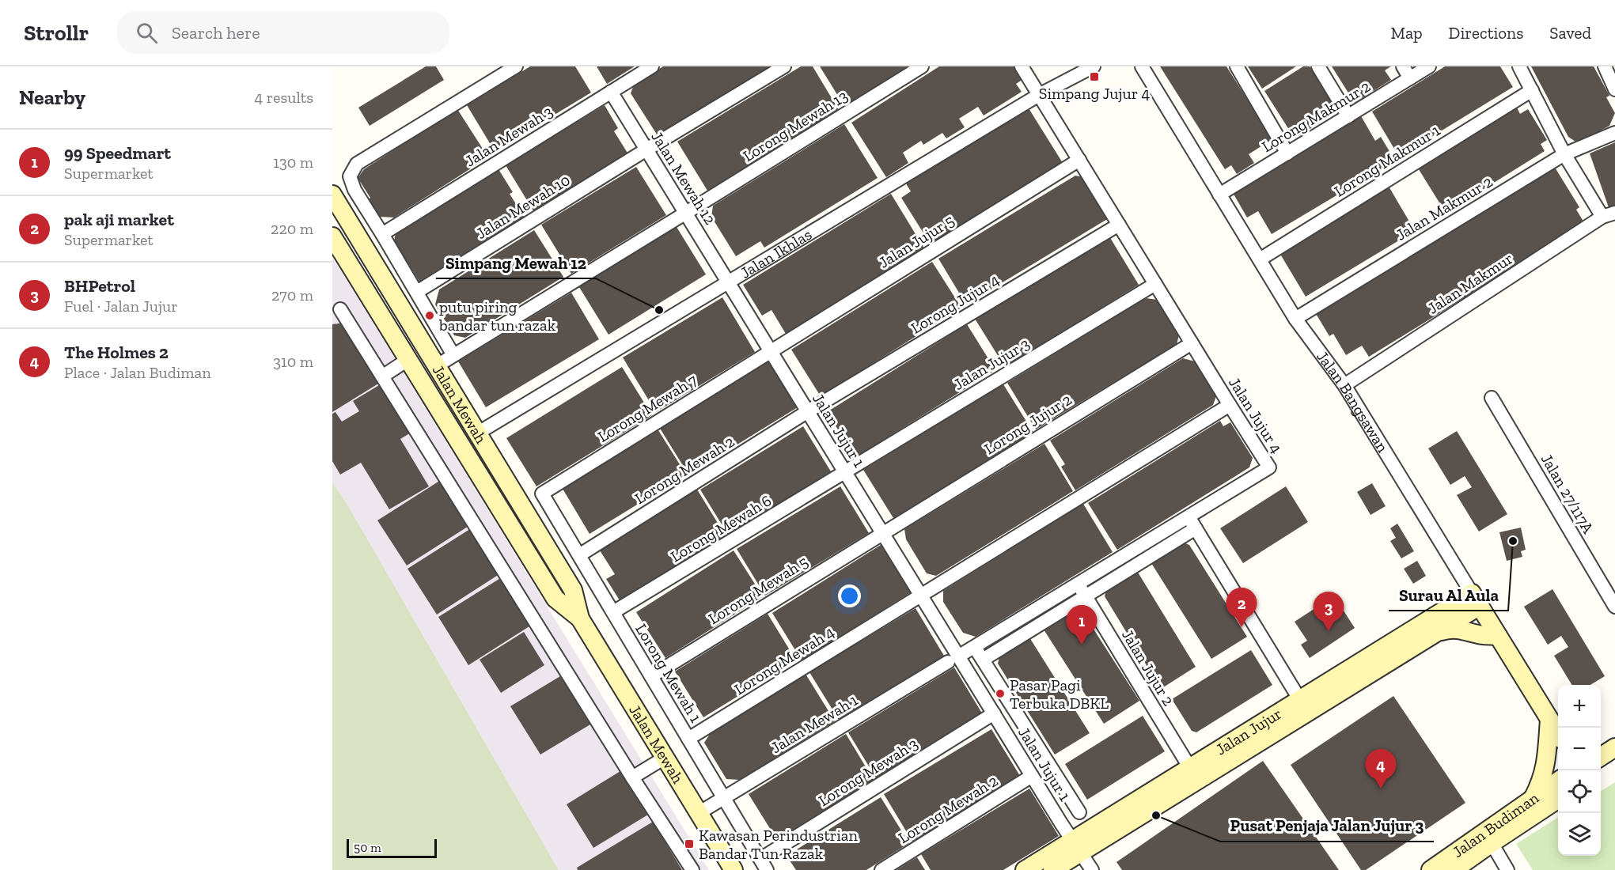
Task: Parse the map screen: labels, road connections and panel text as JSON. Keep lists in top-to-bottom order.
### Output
{
  "streets": {
    "street": [
      "Lorong Makmur 2",
      "Lorong Mewah 13",
      "Jalan Mewah 3",
      "Lorong Makmur 1",
      "Jalan Mewah 12",
      "Jalan Mewah 10",
      "Jalan Makmur 2",
      "Jalan Jujur 5",
      "Jalan Ikhlas",
      "Jalan Makmur",
      "Lorong Jujur 4",
      "Jalan Jujur 3",
      "Jalan Bangsawan",
      "Jalan Mewah",
      "Lorong Mewah 7",
      "Jalan Jujur 4",
      "Lorong Jujur 2",
      "Jalan Jujur 1",
      "Lorong Mewah 2",
      "Jalan 27/117A",
      "Lorong Mewah 6",
      "Lorong Mewah 5",
      "Lorong Mewah 4",
      "Jalan Jujur 2",
      "Lorong Mewah 1",
      "Jalan Mewah 1",
      "Jalan Jujur",
      "Lorong Mewah 3",
      "Jalan Budiman"
    ]
  },
  "crossings": [
    ["Lorong Makmur 2", "Jalan Bangsawan"],
    ["Lorong Mewah 13", "Jalan Mewah 12"],
    ["Lorong Mewah 13", "Jalan Mewah"],
    ["Jalan Mewah 3", "Jalan Mewah 12"],
    ["Lorong Makmur 1", "Jalan Bangsawan"],
    ["Jalan Mewah 12", "Jalan Mewah 10"],
    ["Jalan Mewah 12", "Jalan Ikhlas"],
    ["Jalan Mewah 12", "Jalan Jujur 1"],
    ["Jalan Makmur 2", "Jalan Bangsawan"],
    ["Jalan Jujur 5", "Lorong Mewah 7"],
    ["Jalan Jujur 5", "Jalan Jujur 4"],
    ["Jalan Jujur 5", "Jalan Jujur 1"],
    ["Jalan Ikhlas", "Jalan Mewah"],
    ["Jalan Ikhlas", "Jalan Jujur 4"],
    ["Jalan Ikhlas", "Jalan Jujur 1"],
    ["Jalan Makmur", "Jalan Bangsawan"],
    ["Lorong Jujur 4", "Jalan Jujur 4"],
    ["Lorong Jujur 4", "Jalan Jujur 1"],
    ["Lorong Jujur 4", "Lorong Mewah 2"],
    ["Jalan Jujur 3", "Jalan Jujur 4"],
    ["Jalan Jujur 3", "Jalan Jujur 1"],
    ["Jalan Jujur 3", "Lorong Mewah 6"],
    ["Jalan Bangsawan", "Jalan Jujur"],
    ["Jalan Mewah", "Jalan Mewah 1"],
    ["Lorong Mewah 7", "Jalan Jujur 1"],
    ["Lorong Mewah 7", "Lorong Mewah 1"],
    ["Jalan Jujur 4", "Lorong Jujur 2"],
    ["Jalan Jujur 4", "Jalan Jujur 1"],
    ["Jalan Jujur 4", "Jalan Jujur 2"],
    ["Jalan Jujur 4", "Jalan Mewah 1"],
    ["Lorong Jujur 2", "Jalan Jujur 1"],
    ["Lorong Jujur 2", "Lorong Mewah 5"],
    ["Jalan Jujur 1", "Lorong Mewah 2"],
    ["Jalan Jujur 1", "Lorong Mewah 6"],
    ["Jalan Jujur 1", "Lorong Mewah 5"],
    ["Jalan Jujur 1", "Lorong Mewah 4"],
    ["Jalan Jujur 1", "Jalan Mewah 1"],
    ["Jalan Jujur 1", "Jalan Jujur"],
    ["Jalan Jujur 1", "Lorong Mewah 3"],
    ["Lorong Mewah 2", "Lorong Mewah 1"],
    ["Lorong Mewah 6", "Lorong Mewah 1"],
    ["Lorong Mewah 5", "Lorong Mewah 1"],
    ["Lorong Mewah 4", "Lorong Mewah 1"],
    ["Jalan Jujur 2", "Jalan Jujur"],
    ["Lorong Mewah 1", "Jalan Mewah 1"],
    ["Lorong Mewah 1", "Lorong Mewah 3"]
  ],
  "places": {
    "transit": ["Simpang Jujur 4", "Kawasan Perindustrian Bandar Tun Razak"],
    "other": [
      "Simpang Mewah 12",
      "putu piring bandar tun razak",
      "Surau Al Aula",
      "Pasar Pagi Terbuka DBKL",
      "Pusat Penjaja Jalan Jujur 3"
    ]
  },
  "scale_bar": "50 m",
  "page": {
    "header": "Strollr",
    "search": "Search here",
    "nav": ["Map", "Directions", "Saved"],
    "heading": ["Nearby", "4 results"],
    "list": [
      {
        "mark": "1",
        "name": "99 Speedmart",
        "note": "Supermarket",
        "value": "130 m"
      },
      {
        "mark": "2",
        "name": "pak aji market",
        "note": "Supermarket",
        "value": "220 m"
      },
      {
        "mark": "3",
        "name": "BHPetrol",
        "note": "Fuel · Jalan Jujur",
        "value": "270 m"
      },
      {
        "mark": "4",
        "name": "The Holmes 2",
        "note": "Place · Jalan Budiman",
        "value": "310 m"
      }
    ],
    "pins": [
      "2",
      "3",
      "1",
      "4"
    ],
    "map_buttons": ["+", "−"],
    "scale": "50 m"
  }
}
